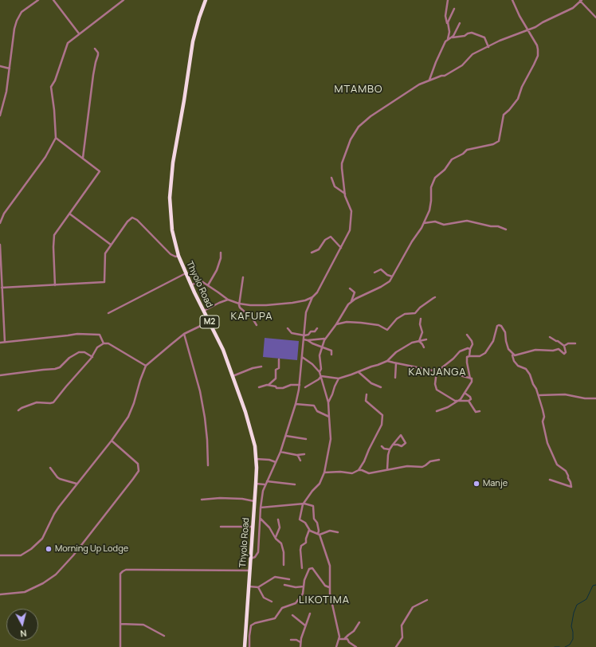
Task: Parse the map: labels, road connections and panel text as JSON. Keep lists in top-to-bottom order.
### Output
{
  "streets": {
    "highway": ["Thyolo Road", "M2"]
  },
  "districts": [
    "MTAMBO",
    "KAFUPA",
    "KANJANGA",
    "LIKOTIMA"
  ],
  "places": ["Manje", "Morning Up Lodge"],
  "north": "bottom"
}
